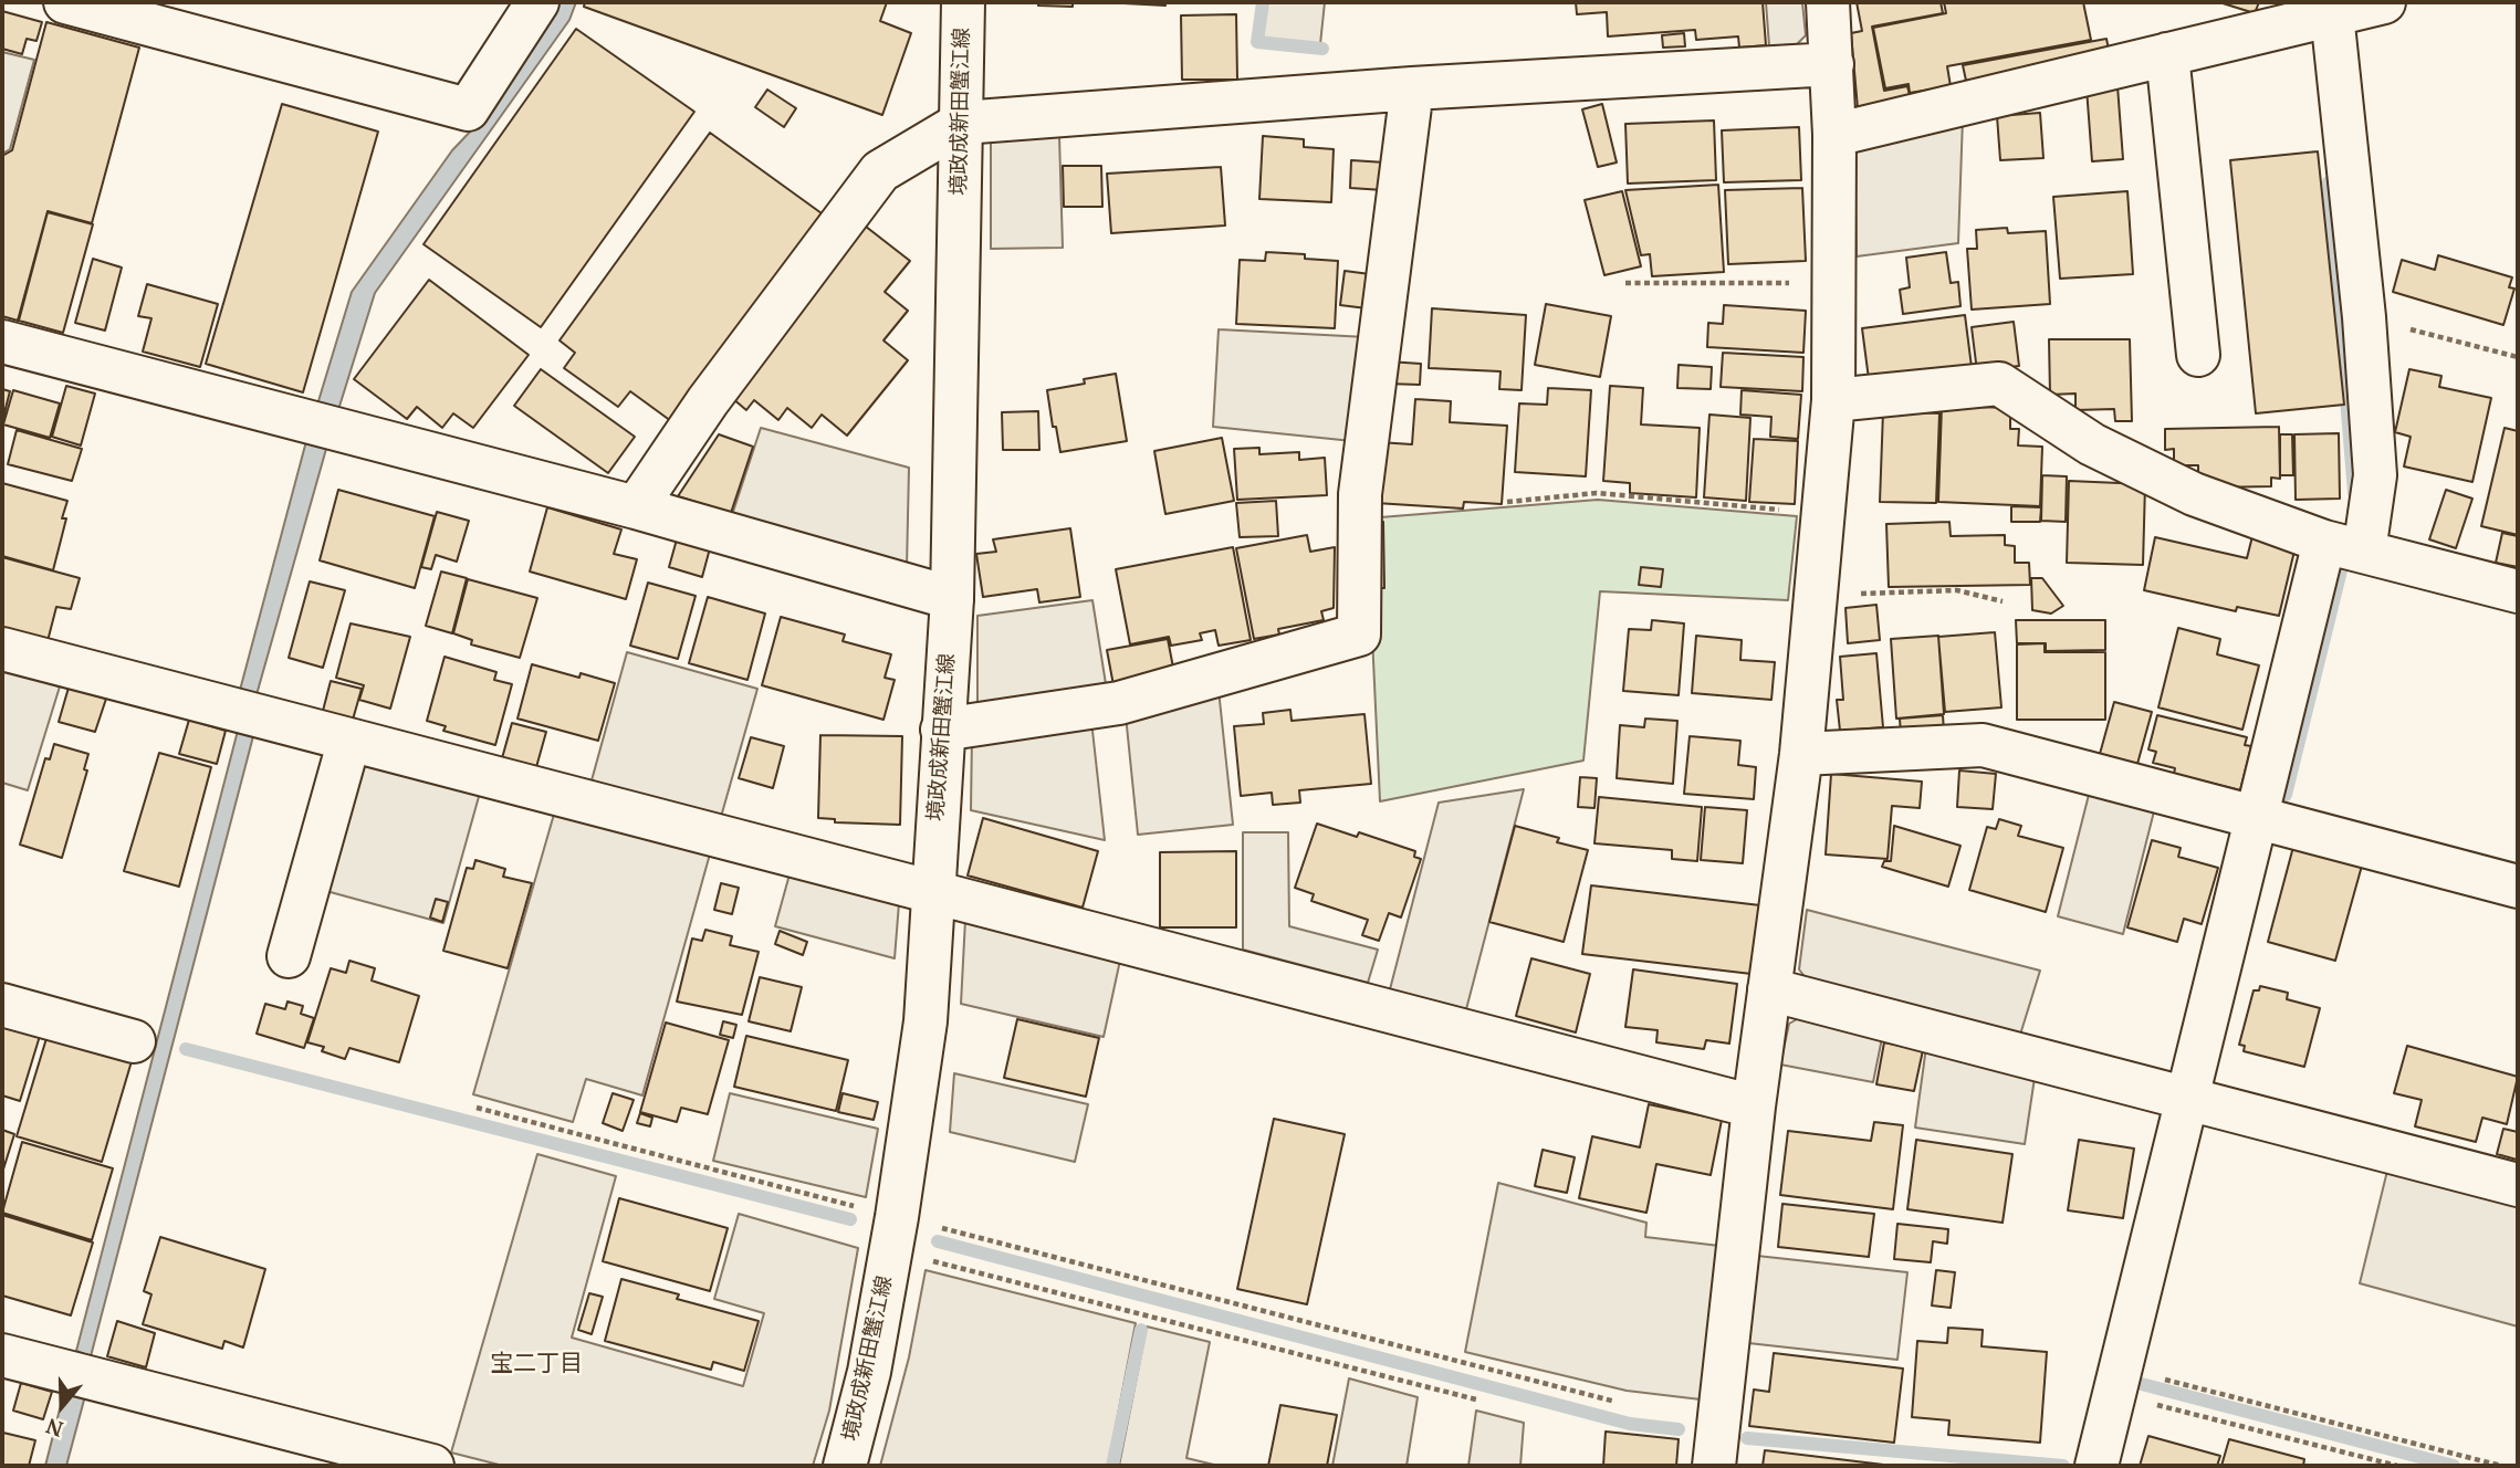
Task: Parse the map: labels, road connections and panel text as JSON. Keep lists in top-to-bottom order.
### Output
{
  "streets": {
    "street": ["境政成新田蟹江線"]
  },
  "districts": ["宝二丁目"],
  "north": "bottom"
}
